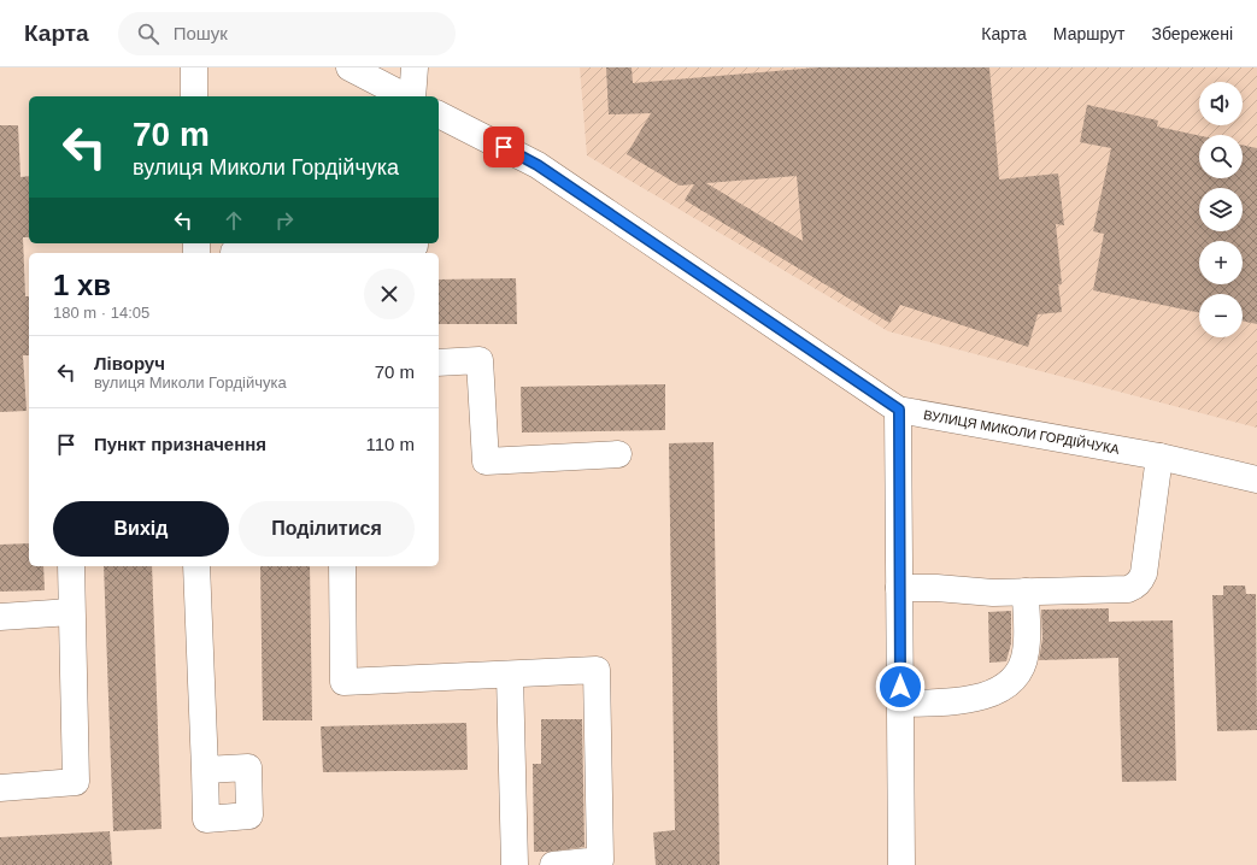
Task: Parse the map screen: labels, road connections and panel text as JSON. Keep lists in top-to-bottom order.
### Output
{
  "streets": {
    "street": ["ВУЛИЦЯ МИКОЛИ ГОРДІЙЧУКА"]
  },
  "page": {
    "header": "Карта",
    "search": "Пошук",
    "nav": ["Карта", "Маршрут", "Збережені"],
    "map_buttons": ["+", "−"],
    "turn": ["70 m", "вулиця Миколи Гордійчука"],
    "heading": ["1 хв", "180 m · 14:05"],
    "list": [
      {
        "name": "Ліворуч",
        "note": "вулиця Миколи Гордійчука",
        "value": "70 m"
      },
      {
        "name": "Пункт призначення",
        "value": "110 m"
      }
    ],
    "buttons": ["Вихід", "Поділитися"]
  }
}
